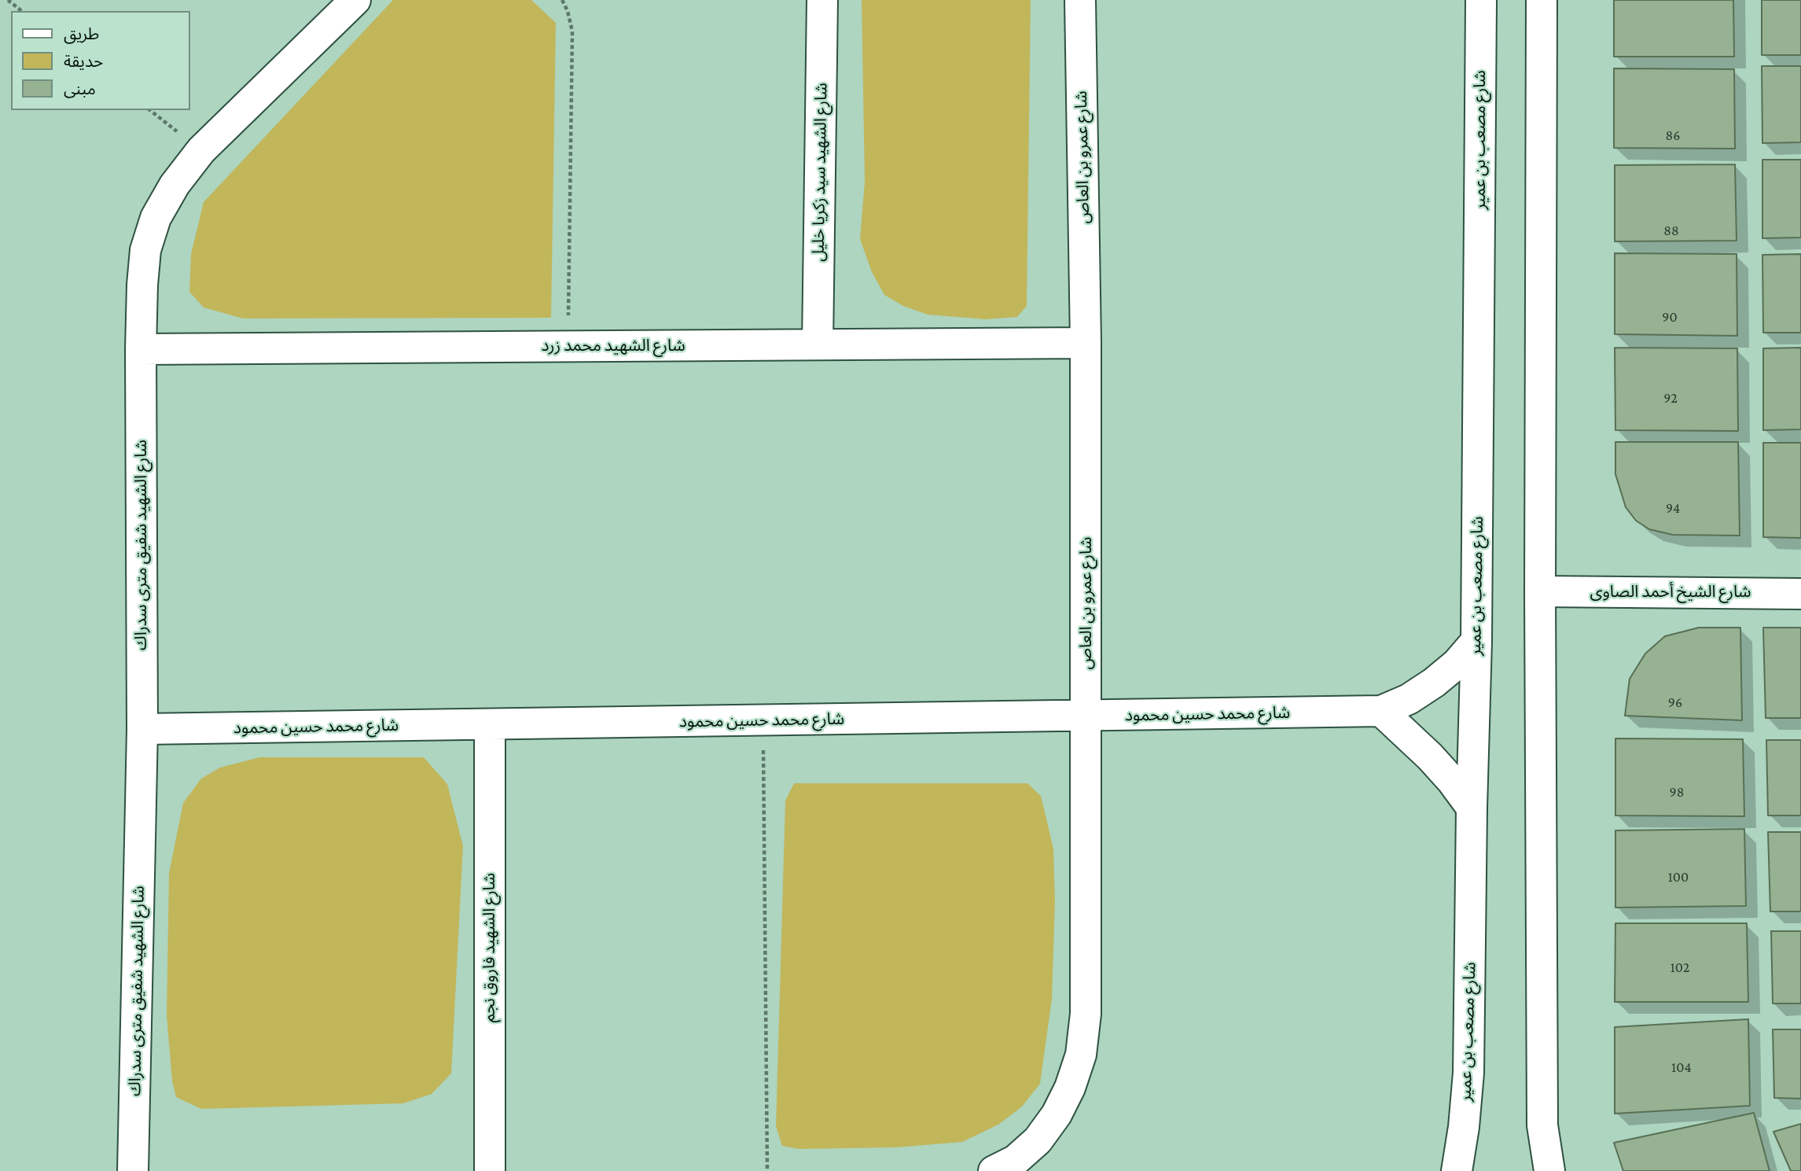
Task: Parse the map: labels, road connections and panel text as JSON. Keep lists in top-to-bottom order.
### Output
{
  "streets": {
    "street": [
      "شارع مصعب بن عمير",
      "شارع عمرو بن العاص",
      "شارع الشهيد سيد زكريا خليل",
      "شارع الشهيد محمد زرد",
      "شارع الشهيد شفيق مترى سدراك",
      "شارع الشيخ أحمد الصاوى",
      "شارع محمد حسين محمود",
      "شارع الشهيد فاروق نجم"
    ]
  },
  "crossings": [
    ["شارع مصعب بن عمير", "شارع محمد حسين محمود"],
    ["شارع عمرو بن العاص", "شارع الشهيد محمد زرد"],
    ["شارع عمرو بن العاص", "شارع محمد حسين محمود"],
    ["شارع الشهيد سيد زكريا خليل", "شارع الشهيد محمد زرد"],
    ["شارع الشهيد محمد زرد", "شارع الشهيد شفيق مترى سدراك"],
    ["شارع الشهيد شفيق مترى سدراك", "شارع محمد حسين محمود"],
    ["شارع محمد حسين محمود", "شارع الشهيد فاروق نجم"]
  ],
  "house_numbers": [
    "86",
    "88",
    "90",
    "92",
    "94",
    "96",
    "98",
    "100",
    "102",
    "104"
  ],
  "legend": ["طريق", "حديقة", "مبنى"]
}
